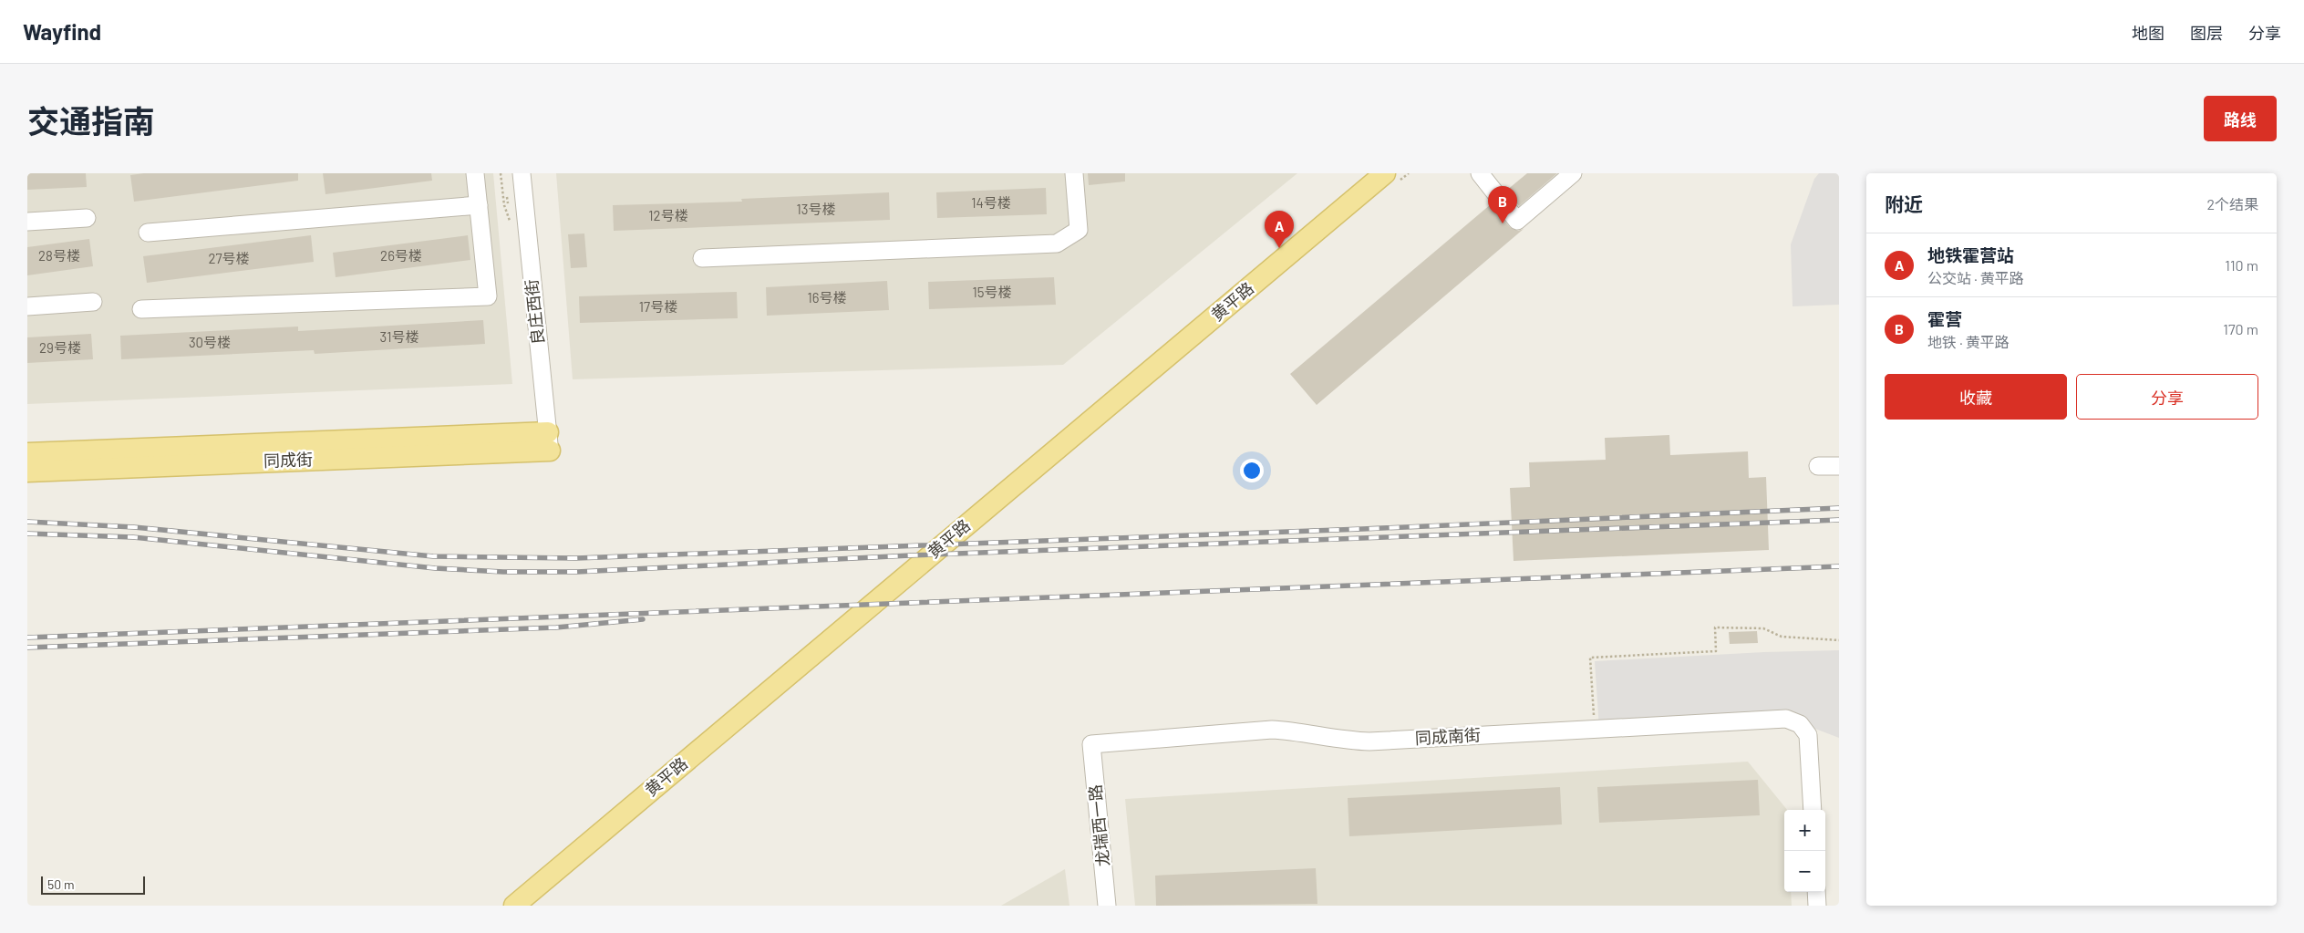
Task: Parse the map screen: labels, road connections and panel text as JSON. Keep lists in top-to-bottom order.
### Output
{
  "streets": {
    "main road": ["黄平路", "同成街"],
    "street": ["良庄西街", "同成南街", "龙瑞西一路"]
  },
  "crossings": [
    ["良庄西街", "同成街"],
    ["同成南街", "龙瑞西一路"]
  ],
  "house_numbers": [
    "14号楼",
    "13号楼",
    "12号楼",
    "28号楼",
    "26号楼",
    "27号楼",
    "15号楼",
    "16号楼",
    "17号楼",
    "31号楼",
    "30号楼",
    "29号楼"
  ],
  "scale_bar": "50 m",
  "page": {
    "header": "Wayfind",
    "nav": ["地图", "图层", "分享"],
    "title": "交通指南",
    "buttons": [
      "路线",
      ["收藏", "分享"]
    ],
    "heading": ["附近", "2个结果"],
    "pins": ["B", "A"],
    "list": [
      {
        "mark": "A",
        "name": "地铁霍营站",
        "note": "公交站 · 黄平路",
        "value": "110 m"
      },
      {
        "mark": "B",
        "name": "霍营",
        "note": "地铁 · 黄平路",
        "value": "170 m"
      }
    ],
    "map_buttons": ["+", "−"],
    "scale": "50 m"
  }
}
